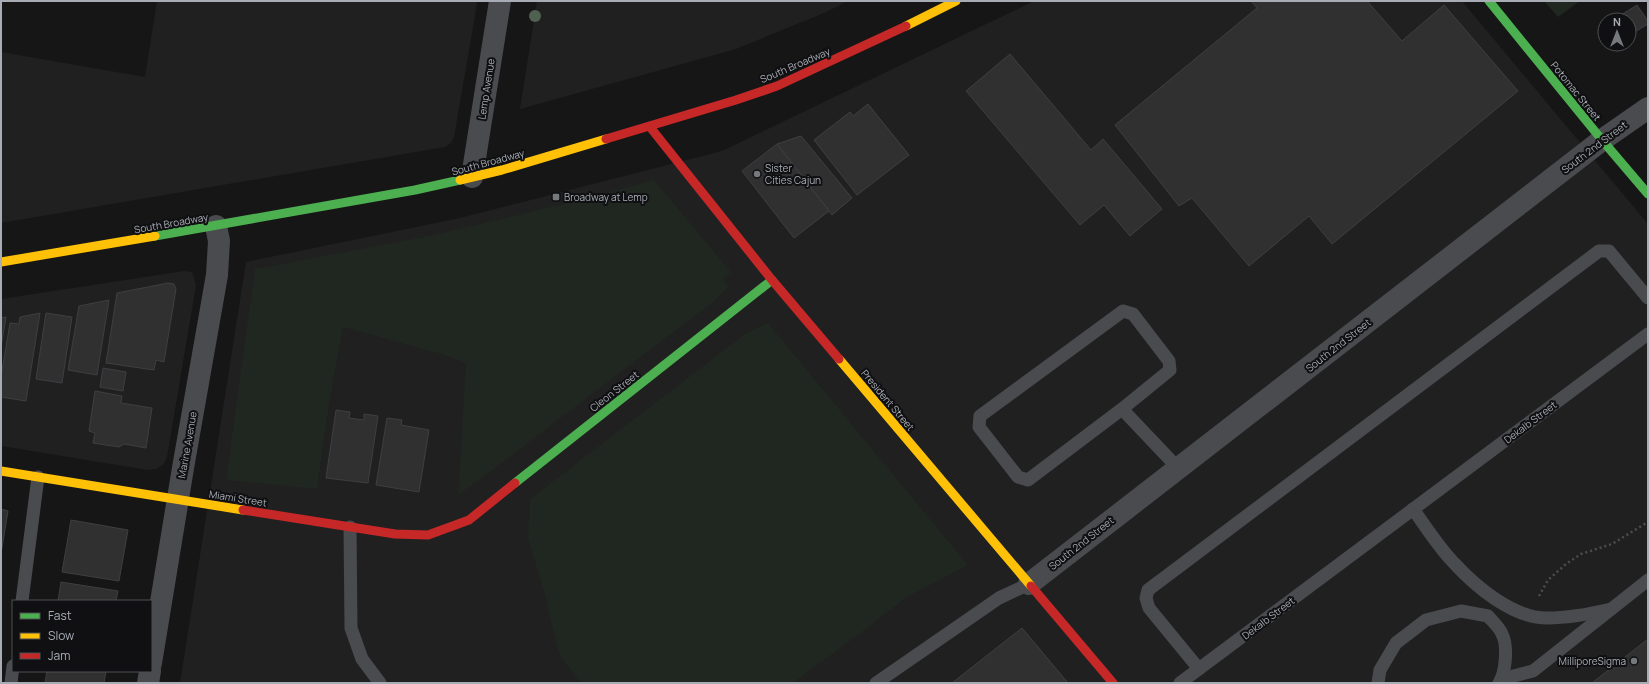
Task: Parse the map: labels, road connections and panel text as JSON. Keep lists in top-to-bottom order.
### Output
{
  "streets": {
    "street": [
      "South Broadway",
      "Lemp Avenue",
      "Potomac Street",
      "South 2nd Street",
      "Cleon Street",
      "President Street",
      "Marine Avenue",
      "Miami Street"
    ],
    "lane": ["Dekalb Street"]
  },
  "crossings": [
    ["South Broadway", "Lemp Avenue"],
    ["South Broadway", "President Street"],
    ["South Broadway", "Marine Avenue"],
    ["Potomac Street", "South 2nd Street"],
    ["South 2nd Street", "President Street"],
    ["Cleon Street", "President Street"],
    ["Cleon Street", "Miami Street"],
    ["Marine Avenue", "Miami Street"]
  ],
  "places": {
    "other": ["Sister Cities Cajun", "MilliporeSigma"],
    "transit": ["Broadway at Lemp"]
  },
  "legend": ["Fast", "Slow", "Jam"],
  "north": "top"
}
